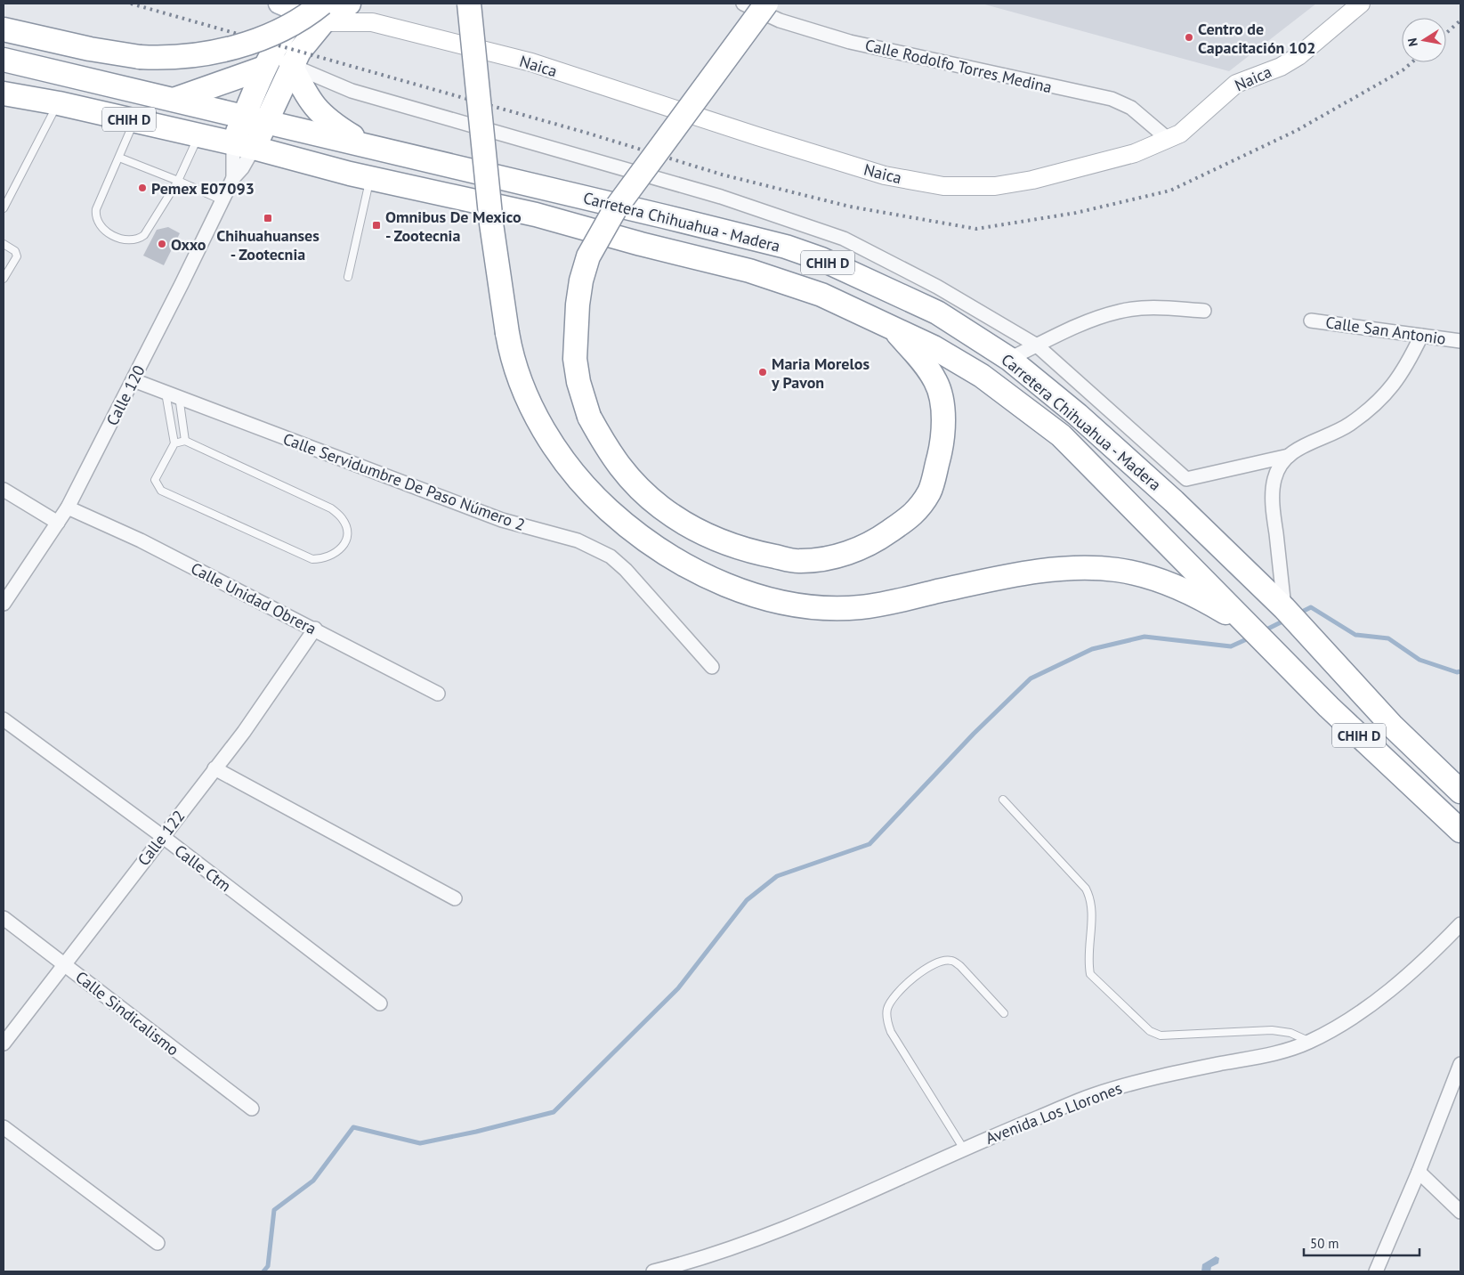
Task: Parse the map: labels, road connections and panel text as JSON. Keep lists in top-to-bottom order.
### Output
{
  "streets": {
    "highway": ["CHIH D", "Carretera Chihuahua - Madera"],
    "street": [
      "Naica",
      "Calle Rodolfo Torres Medina",
      "Calle San Antonio",
      "Calle 120",
      "Calle Servidumbre De Paso Número 2",
      "Calle Unidad Obrera",
      "Calle 122",
      "Calle Ctm",
      "Calle Sindicalismo",
      "Avenida Los Llorones"
    ]
  },
  "crossings": [
    ["Naica", "Calle Rodolfo Torres Medina"],
    ["CHIH D", "Carretera Chihuahua - Madera"],
    ["CHIH D", "Calle 120"],
    ["Carretera Chihuahua - Madera", "Calle 120"],
    ["Calle 120", "Calle Servidumbre De Paso Número 2"],
    ["Calle 120", "Calle Unidad Obrera"],
    ["Calle Unidad Obrera", "Calle 122"],
    ["Calle 122", "Calle Ctm"],
    ["Calle 122", "Calle Sindicalismo"]
  ],
  "places": {
    "other": [
      "Centro de Capacitación 102",
      "Pemex E07093",
      "Oxxo",
      "Maria Morelos y Pavon"
    ],
    "transit": ["Chihuahuanses - Zootecnia", "Omnibus De Mexico - Zootecnia"]
  },
  "scale_bar": "50 m",
  "north": "left"
}
